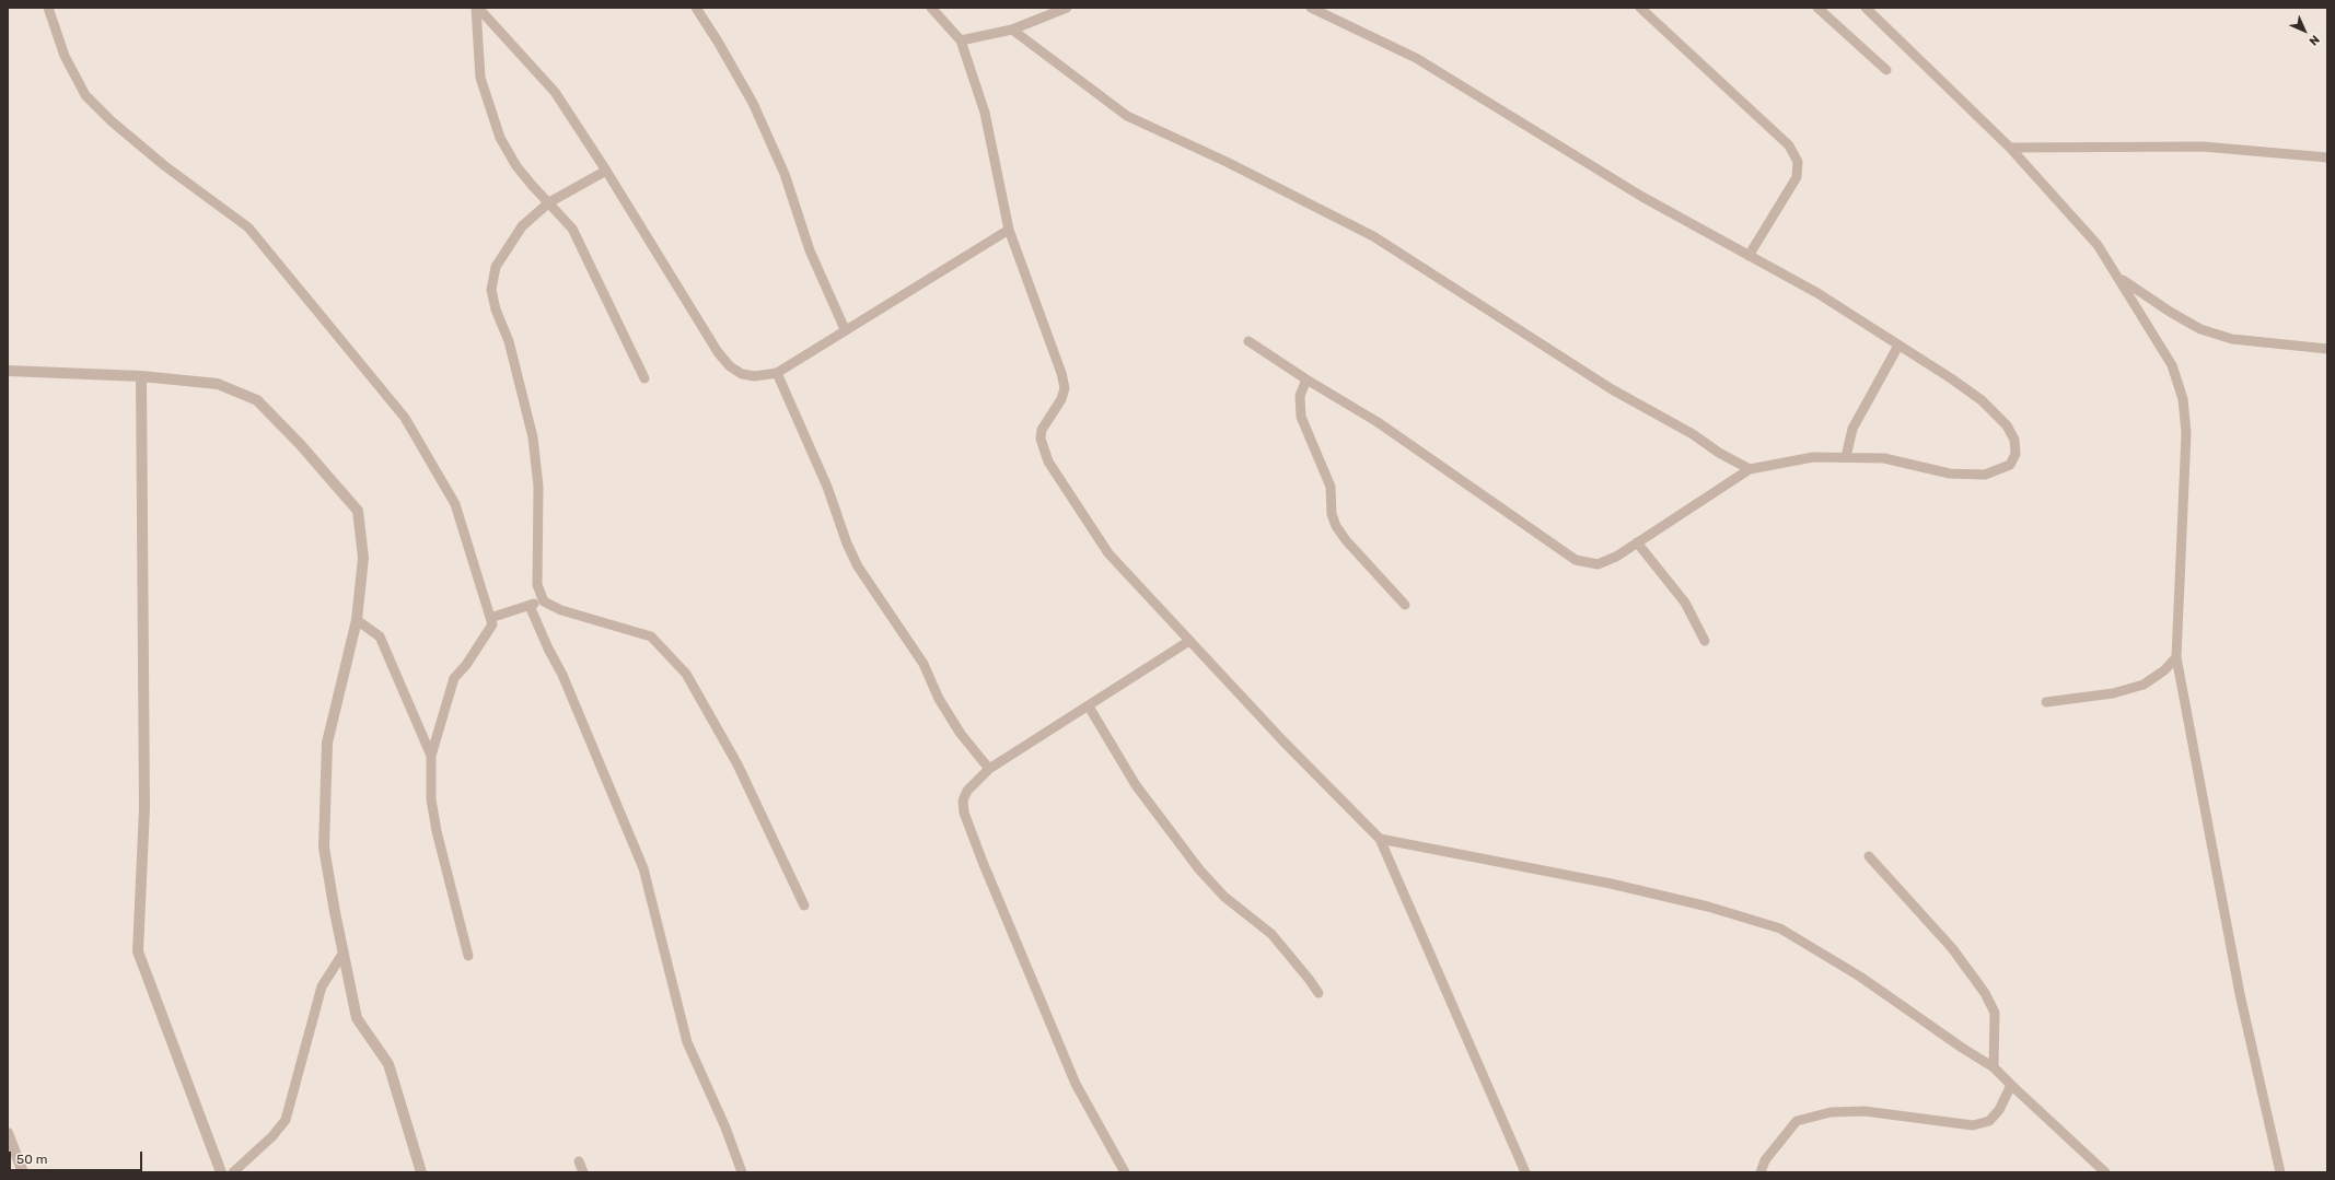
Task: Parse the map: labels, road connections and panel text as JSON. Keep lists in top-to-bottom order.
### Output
{
  "scale_bar": "50 m",
  "north": "bottom right"
}
